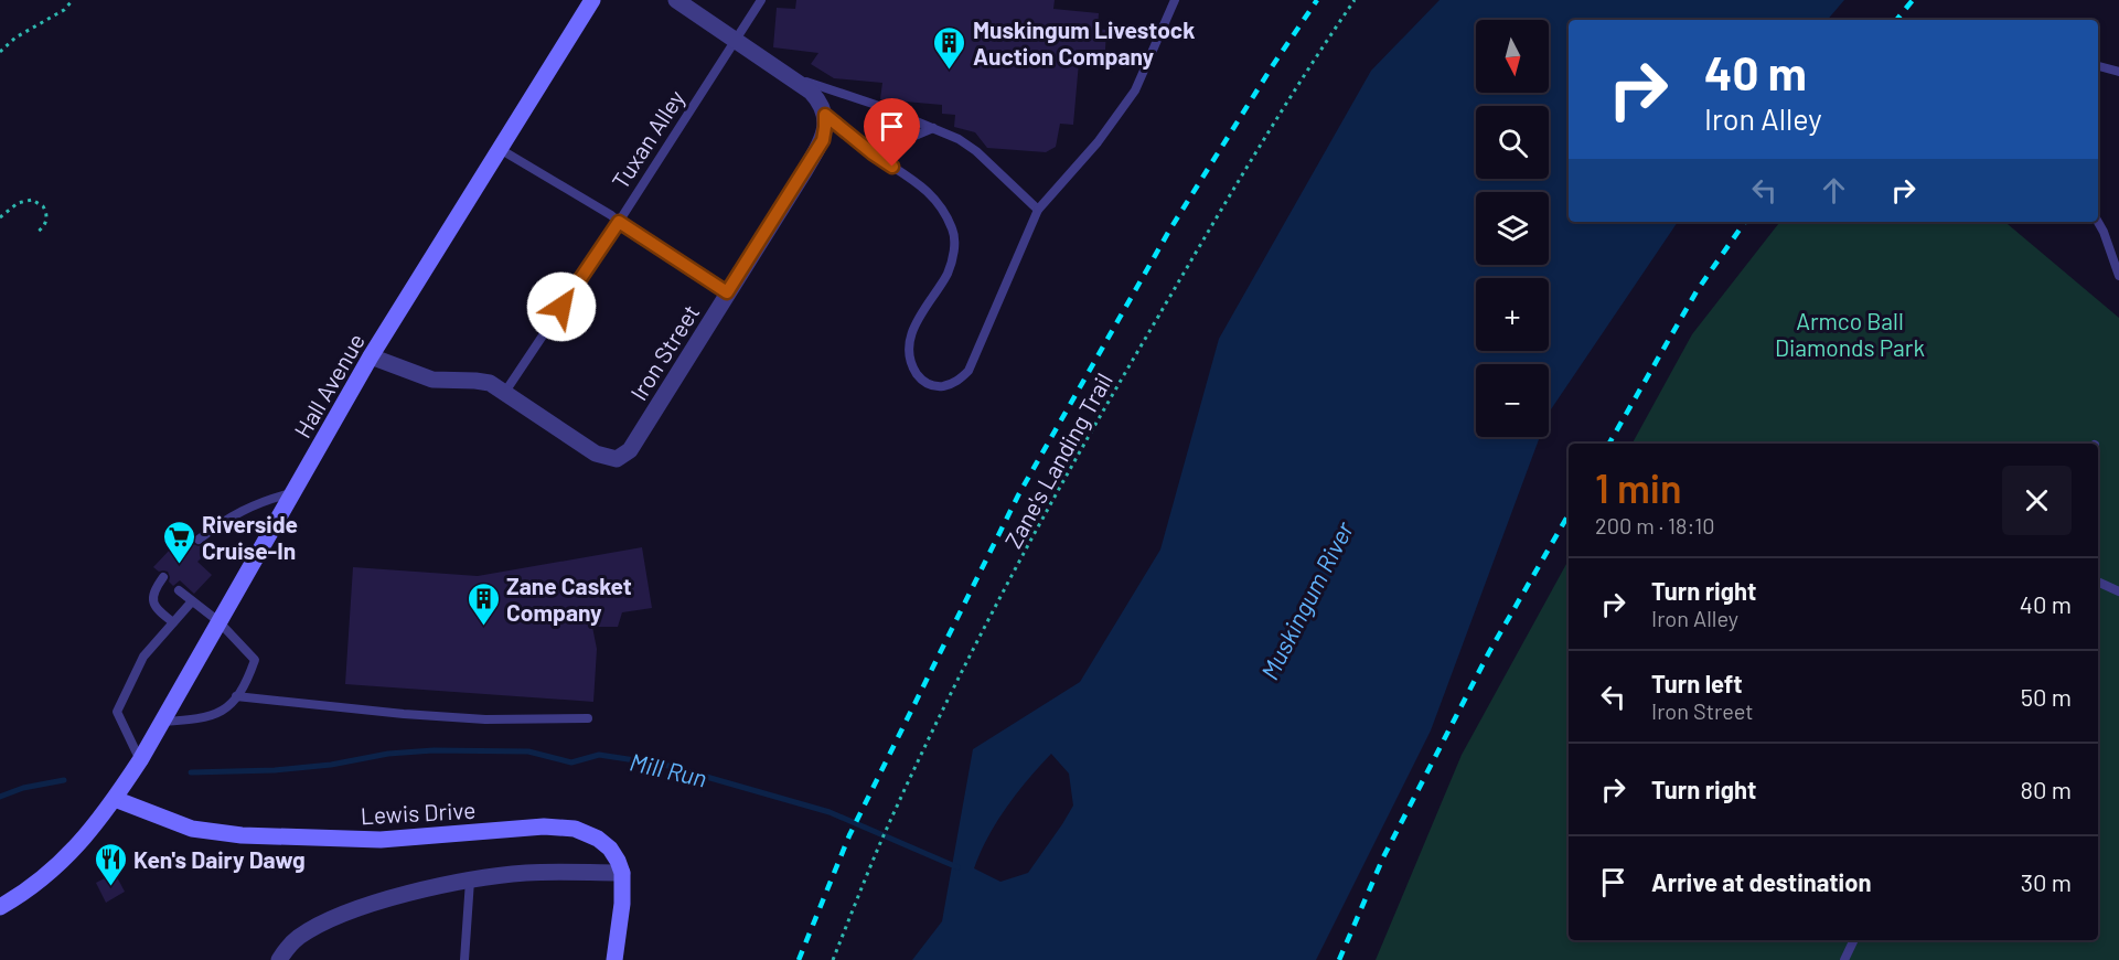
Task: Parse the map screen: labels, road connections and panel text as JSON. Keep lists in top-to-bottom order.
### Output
{
  "streets": {
    "main road": ["Hall Avenue", "Lewis Drive"],
    "street": ["Iron Street"],
    "lane": ["Tuxan Alley"],
    "path": ["Zane's Landing Trail"]
  },
  "crossings": [
    ["Tuxan Alley", "Iron Street"],
    ["Hall Avenue", "Lewis Drive"]
  ],
  "water": ["Muskingum River", "Mill Run"],
  "parks": ["Armco Ball Diamonds Park"],
  "places": {
    "building": ["Muskingum Livestock Auction Company", "Zane Casket Company"],
    "supermarket": ["Riverside Cruise-In"],
    "restaurant": ["Ken's Dairy Dawg"]
  },
  "north": "bottom",
  "page": {
    "map_buttons": ["+", "−"],
    "turn": ["40 m", "Iron Alley"],
    "heading": ["1 min", "200 m · 18:10"],
    "list": [
      {
        "name": "Turn right",
        "note": "Iron Alley",
        "value": "40 m"
      },
      {
        "name": "Turn left",
        "note": "Iron Street",
        "value": "50 m"
      },
      {
        "name": "Turn right",
        "value": "80 m"
      },
      {
        "name": "Arrive at destination",
        "value": "30 m"
      }
    ]
  }
}
